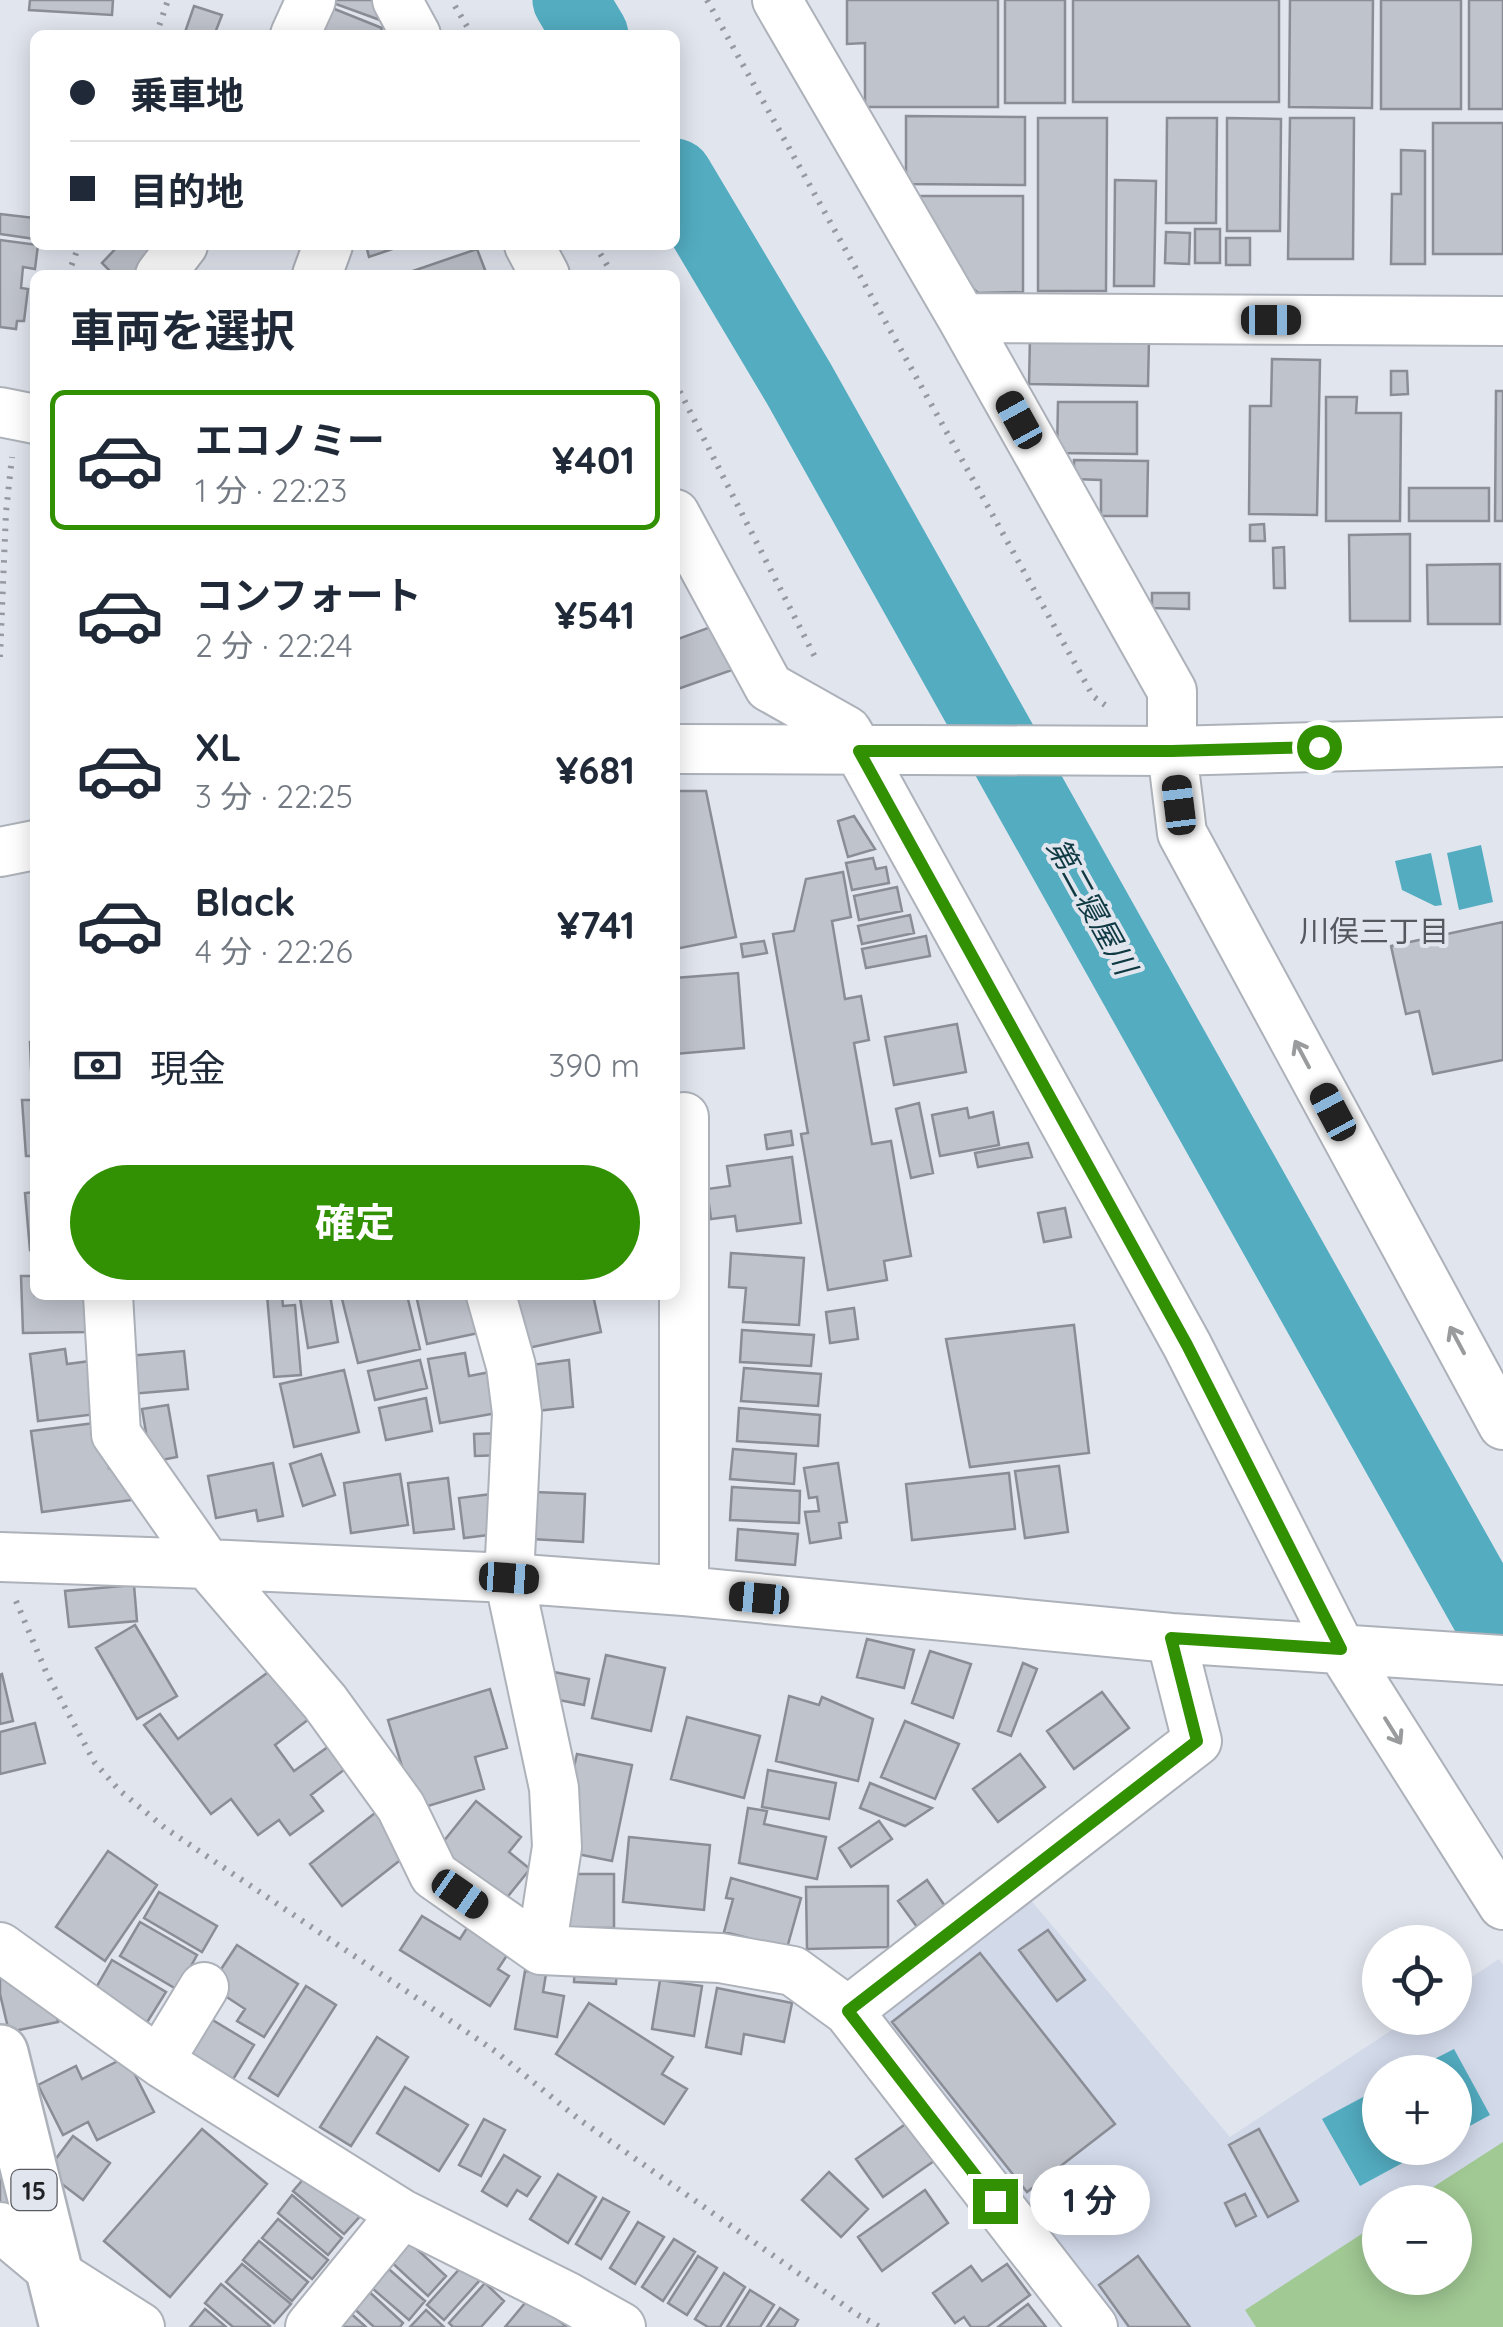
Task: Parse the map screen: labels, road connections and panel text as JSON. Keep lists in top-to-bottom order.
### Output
{
  "streets": {
    "main road": ["15"]
  },
  "districts": ["川俣三丁目"],
  "water": ["第二寝屋川"],
  "page": {
    "banner": ["乗車地", "目的地"],
    "heading": "車両を選択",
    "list": [
      {
        "name": "エコノミー",
        "note": "1 分 · 22:23",
        "value": "¥401"
      },
      {
        "name": "コンフォート",
        "note": "2 分 · 22:24",
        "value": "¥541"
      },
      {
        "name": "XL",
        "note": "3 分 · 22:25",
        "value": "¥681"
      },
      {
        "name": "Black",
        "note": "4 分 · 22:26",
        "value": "¥741"
      }
    ],
    "pay": ["現金", "390 m"],
    "buttons": "確定",
    "map_buttons": ["+", "−"],
    "bubble": "1 分"
  }
}
